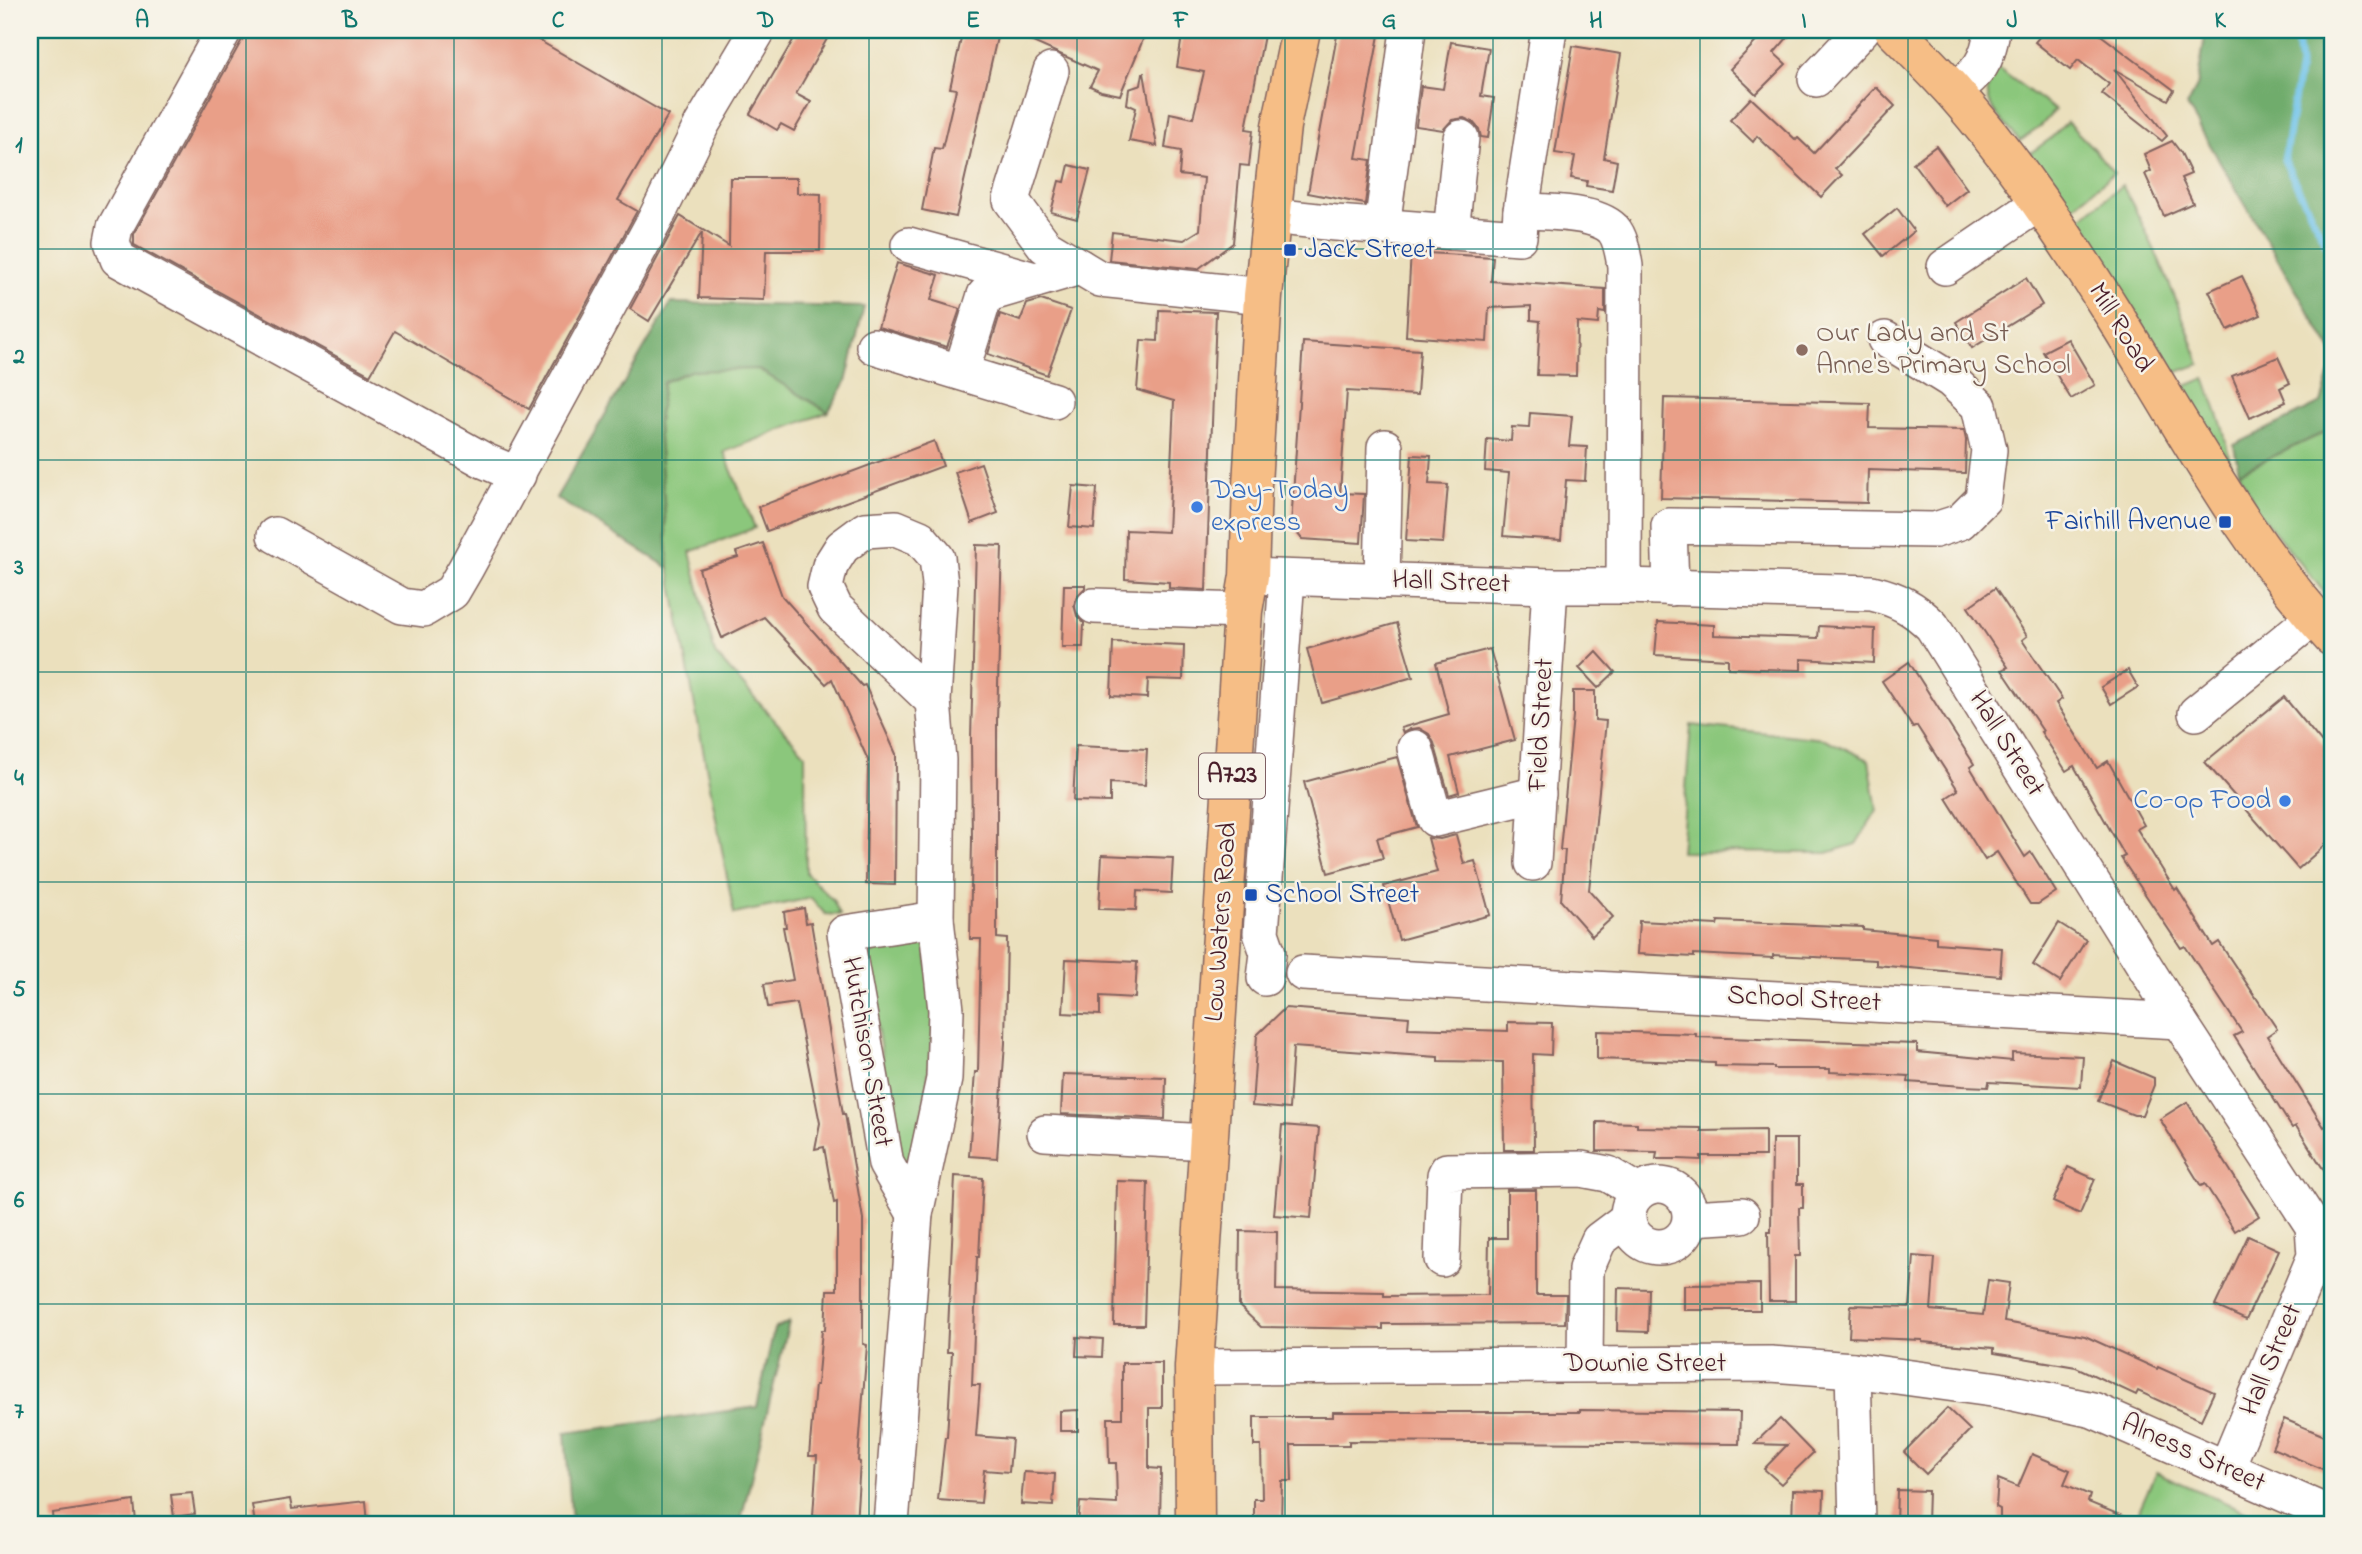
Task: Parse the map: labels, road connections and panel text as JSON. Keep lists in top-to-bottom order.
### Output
{
  "streets": {
    "main road": ["Mill Road", "A723", "Low Waters Road"],
    "street": [
      "Hall Street",
      "Field Street",
      "School Street",
      "Hutchison Street",
      "Downie Street",
      "Alness Street"
    ]
  },
  "crossings": [
    ["Hall Street", "Field Street"],
    ["Hall Street", "Low Waters Road"],
    ["Hall Street", "School Street"],
    ["Hall Street", "Alness Street"],
    ["Low Waters Road", "Downie Street"],
    ["Downie Street", "Alness Street"]
  ],
  "places": {
    "transit": ["Jack Street", "Fairhill Avenue", "School Street"],
    "other": ["Our Lady and St Anne's Primary School", "Day-Today express", "Co-op Food"]
  },
  "grid": {
    "columns": [
      "A",
      "B",
      "C",
      "D",
      "E",
      "F",
      "G",
      "H",
      "I",
      "J",
      "K"
    ],
    "rows": [
      "1",
      "2",
      "3",
      "4",
      "5",
      "6",
      "7"
    ]
  }
}
